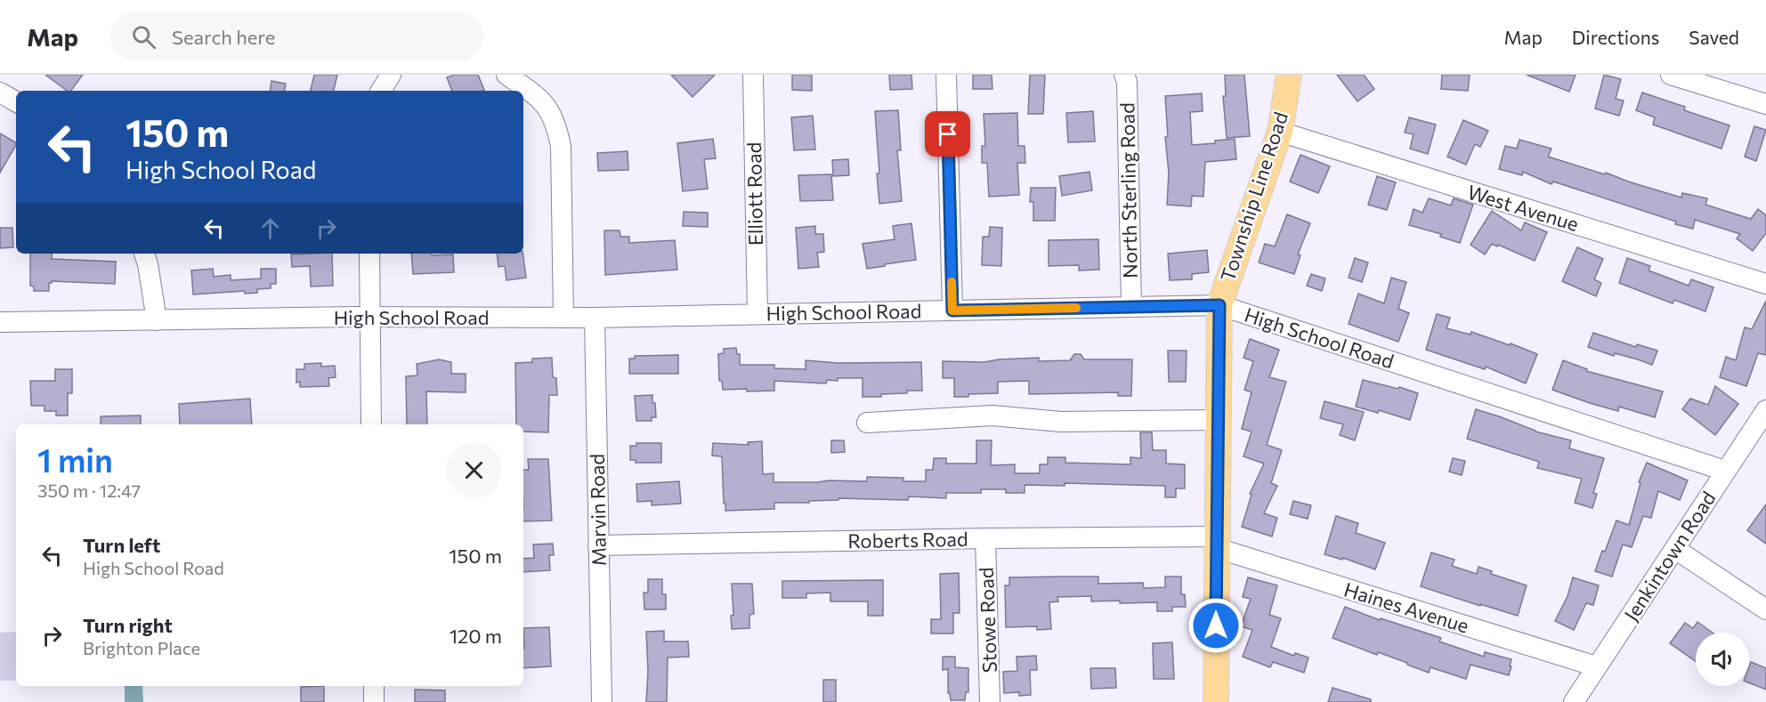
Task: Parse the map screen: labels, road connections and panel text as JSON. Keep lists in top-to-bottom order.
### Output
{
  "streets": {
    "main road": ["Township Line Road"],
    "street": [
      "North Sterling Road",
      "Elliott Road",
      "West Avenue",
      "High School Road",
      "Marvin Road",
      "Roberts Road",
      "Jenkintown Road",
      "Haines Avenue",
      "Stowe Road"
    ]
  },
  "crossings": [
    ["North Sterling Road", "High School Road"],
    ["Elliott Road", "High School Road"],
    ["Township Line Road", "West Avenue"],
    ["Township Line Road", "High School Road"],
    ["Township Line Road", "Roberts Road"],
    ["Township Line Road", "Haines Avenue"],
    ["High School Road", "Marvin Road"],
    ["High School Road", "Jenkintown Road"],
    ["Marvin Road", "Roberts Road"],
    ["Roberts Road", "Haines Avenue"],
    ["Roberts Road", "Stowe Road"],
    ["Jenkintown Road", "Haines Avenue"]
  ],
  "page": {
    "header": "Map",
    "search": "Search here",
    "nav": ["Map", "Directions", "Saved"],
    "turn": ["150 m", "High School Road"],
    "heading": ["1 min", "350 m · 12:47"],
    "list": [
      {
        "name": "Turn left",
        "note": "High School Road",
        "value": "150 m"
      },
      {
        "name": "Turn right",
        "note": "Brighton Place",
        "value": "120 m"
      }
    ]
  }
}
